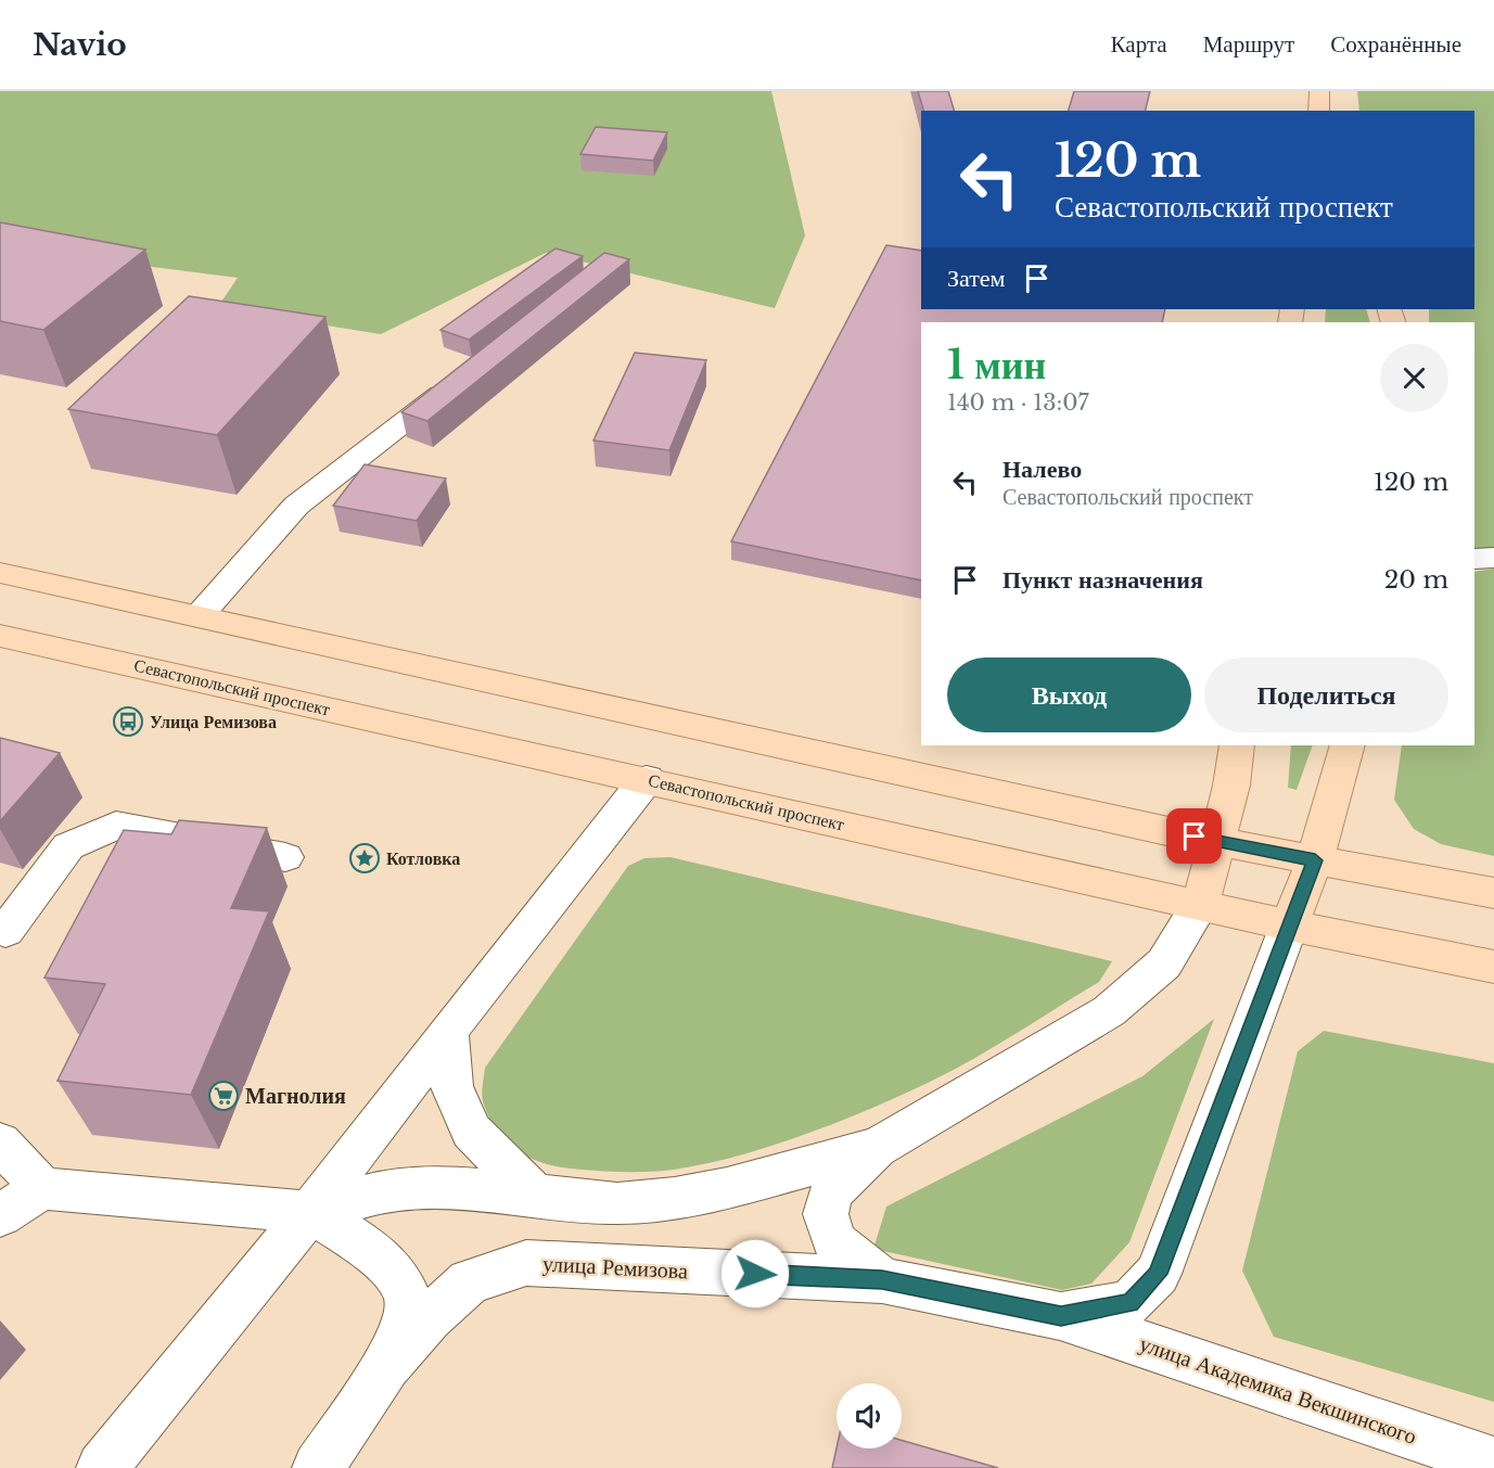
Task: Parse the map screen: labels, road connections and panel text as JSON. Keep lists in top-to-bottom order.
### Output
{
  "streets": {
    "main road": ["Севастопольский проспект", "улица Ремизова"],
    "street": ["улица Академика Векшинского"]
  },
  "crossings": [
    ["Севастопольский проспект", "улица Ремизова"],
    ["улица Ремизова", "улица Академика Векшинского"]
  ],
  "places": {
    "bus stop": ["Улица Ремизова"],
    "place": ["Котловка"],
    "supermarket": ["Магнолия"]
  },
  "page": {
    "header": "Navio",
    "nav": ["Карта", "Маршрут", "Сохранённые"],
    "turn": ["120 m", "Севастопольский проспект"],
    "then": "Затем",
    "heading": ["1 мин", "140 m · 13:07"],
    "list": [
      {
        "name": "Налево",
        "note": "Севастопольский проспект",
        "value": "120 m"
      },
      {
        "name": "Пункт назначения",
        "value": "20 m"
      }
    ],
    "buttons": ["Выход", "Поделиться"]
  }
}
